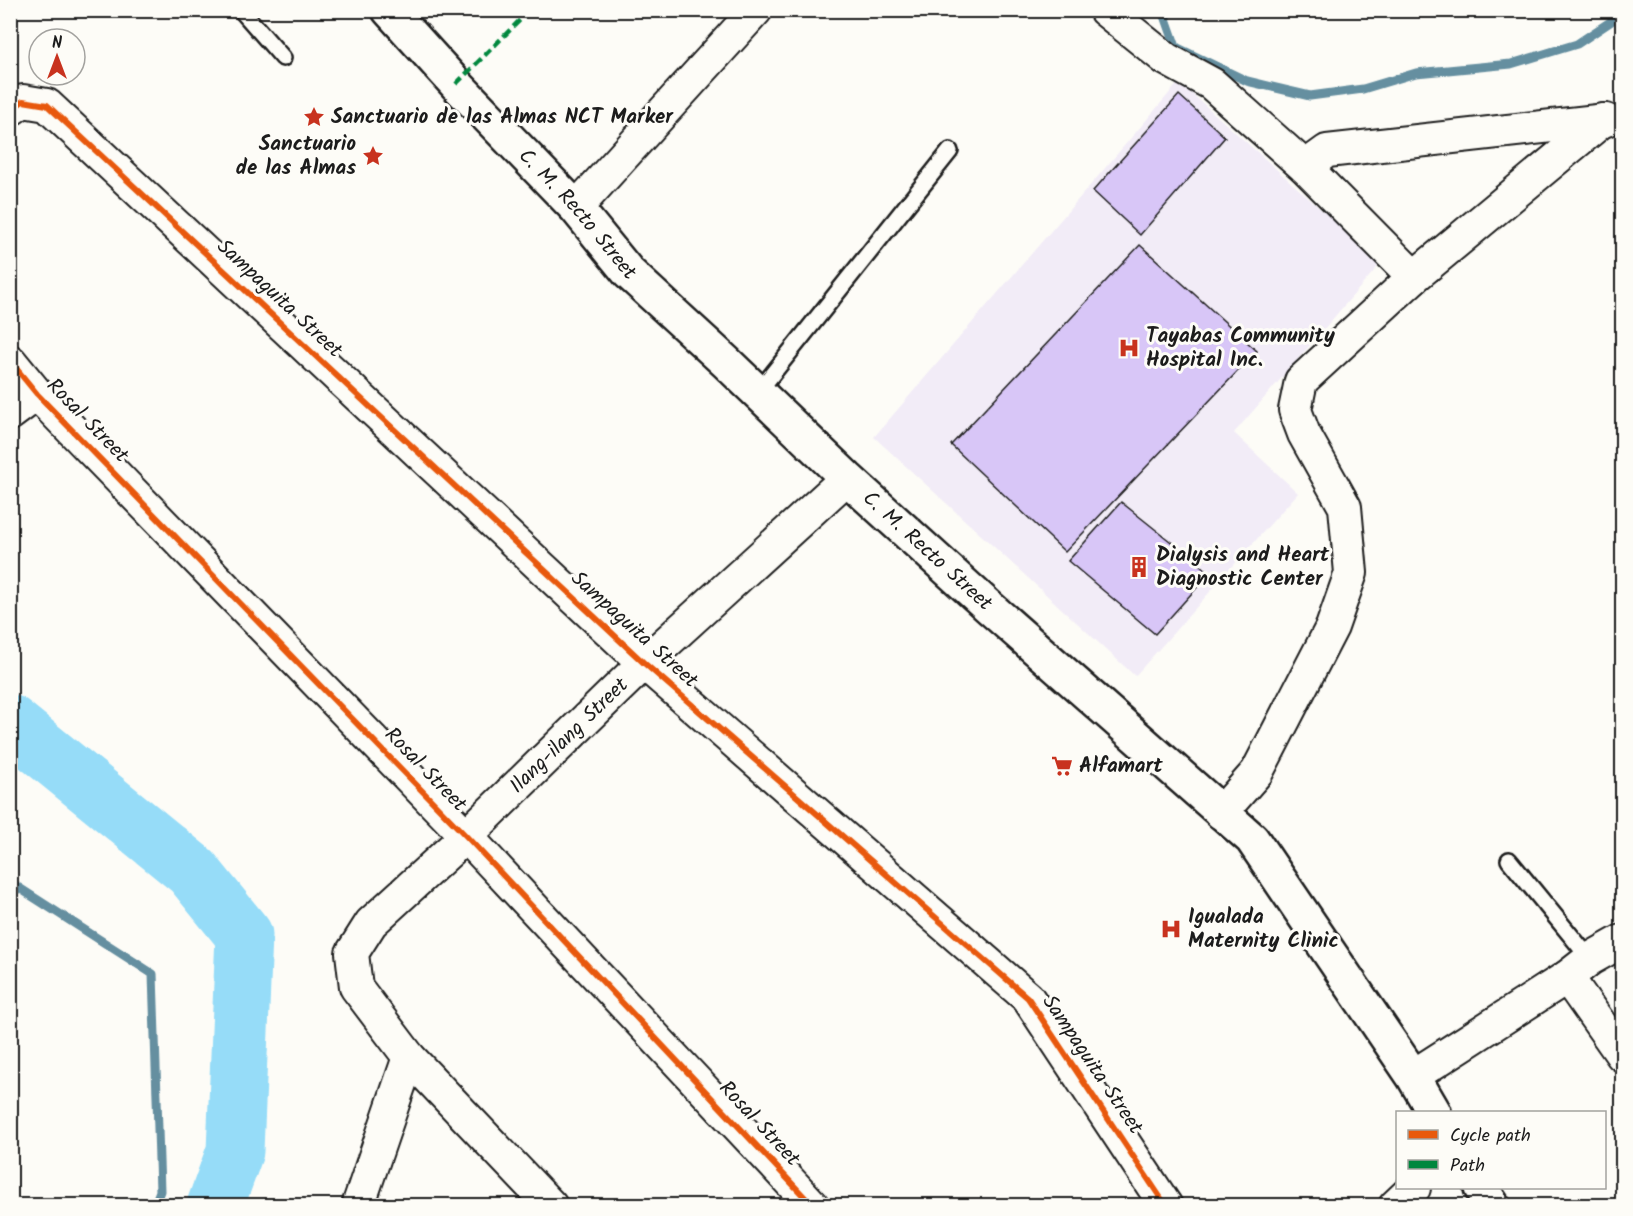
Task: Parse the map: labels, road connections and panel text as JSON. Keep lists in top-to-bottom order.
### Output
{
  "streets": {
    "main road": ["C. M. Recto Street"],
    "street": ["Sampaguita Street", "Rosal Street", "Ilang-ilang Street"]
  },
  "crossings": [
    ["C. M. Recto Street", "Ilang-ilang Street"],
    ["Sampaguita Street", "Ilang-ilang Street"],
    ["Rosal Street", "Ilang-ilang Street"]
  ],
  "places": {
    "place": ["Sanctuario de las Almas NCT Marker", "Sanctuario de las Almas"],
    "hospital": ["Tayabas Community Hospital Inc.", "Igualada Maternity Clinic"],
    "building": ["Dialysis and Heart Diagnostic Center"],
    "supermarket": ["Alfamart"]
  },
  "legend": ["Cycle path", "Path"],
  "north": "top"
}
